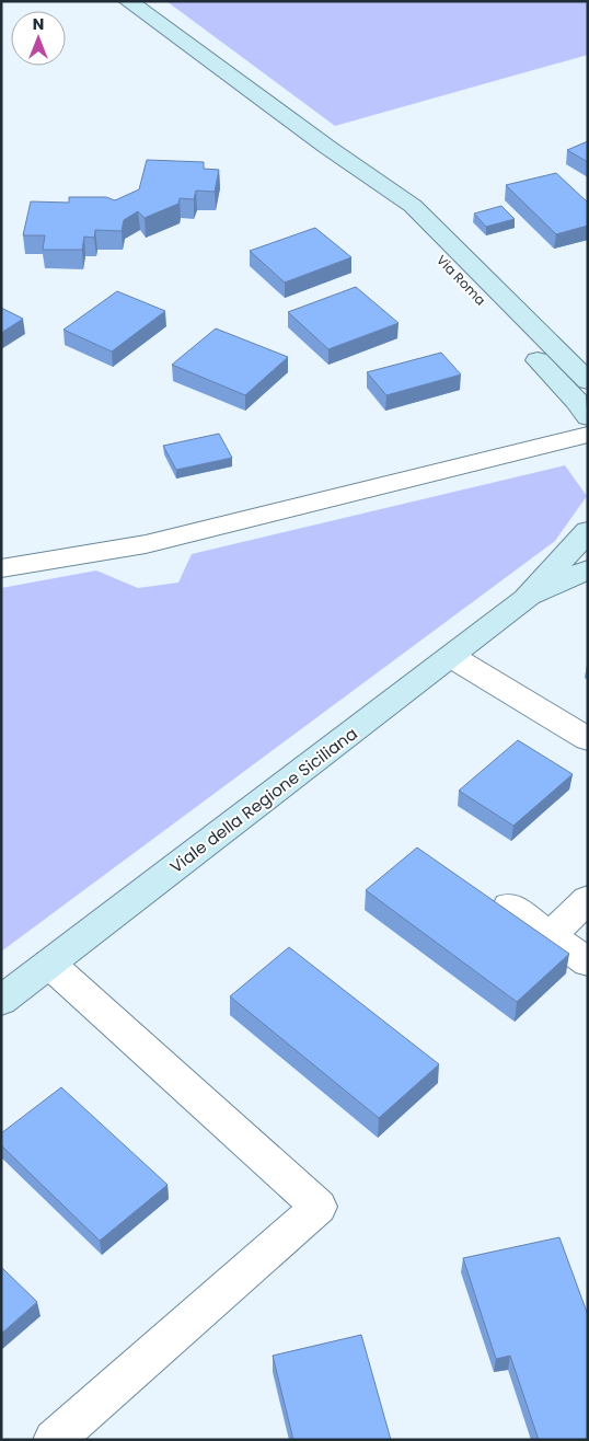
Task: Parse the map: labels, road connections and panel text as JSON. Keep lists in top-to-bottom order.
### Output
{
  "streets": {
    "street": ["Via Roma", "Viale della Regione Siciliana"]
  },
  "north": "top"
}
